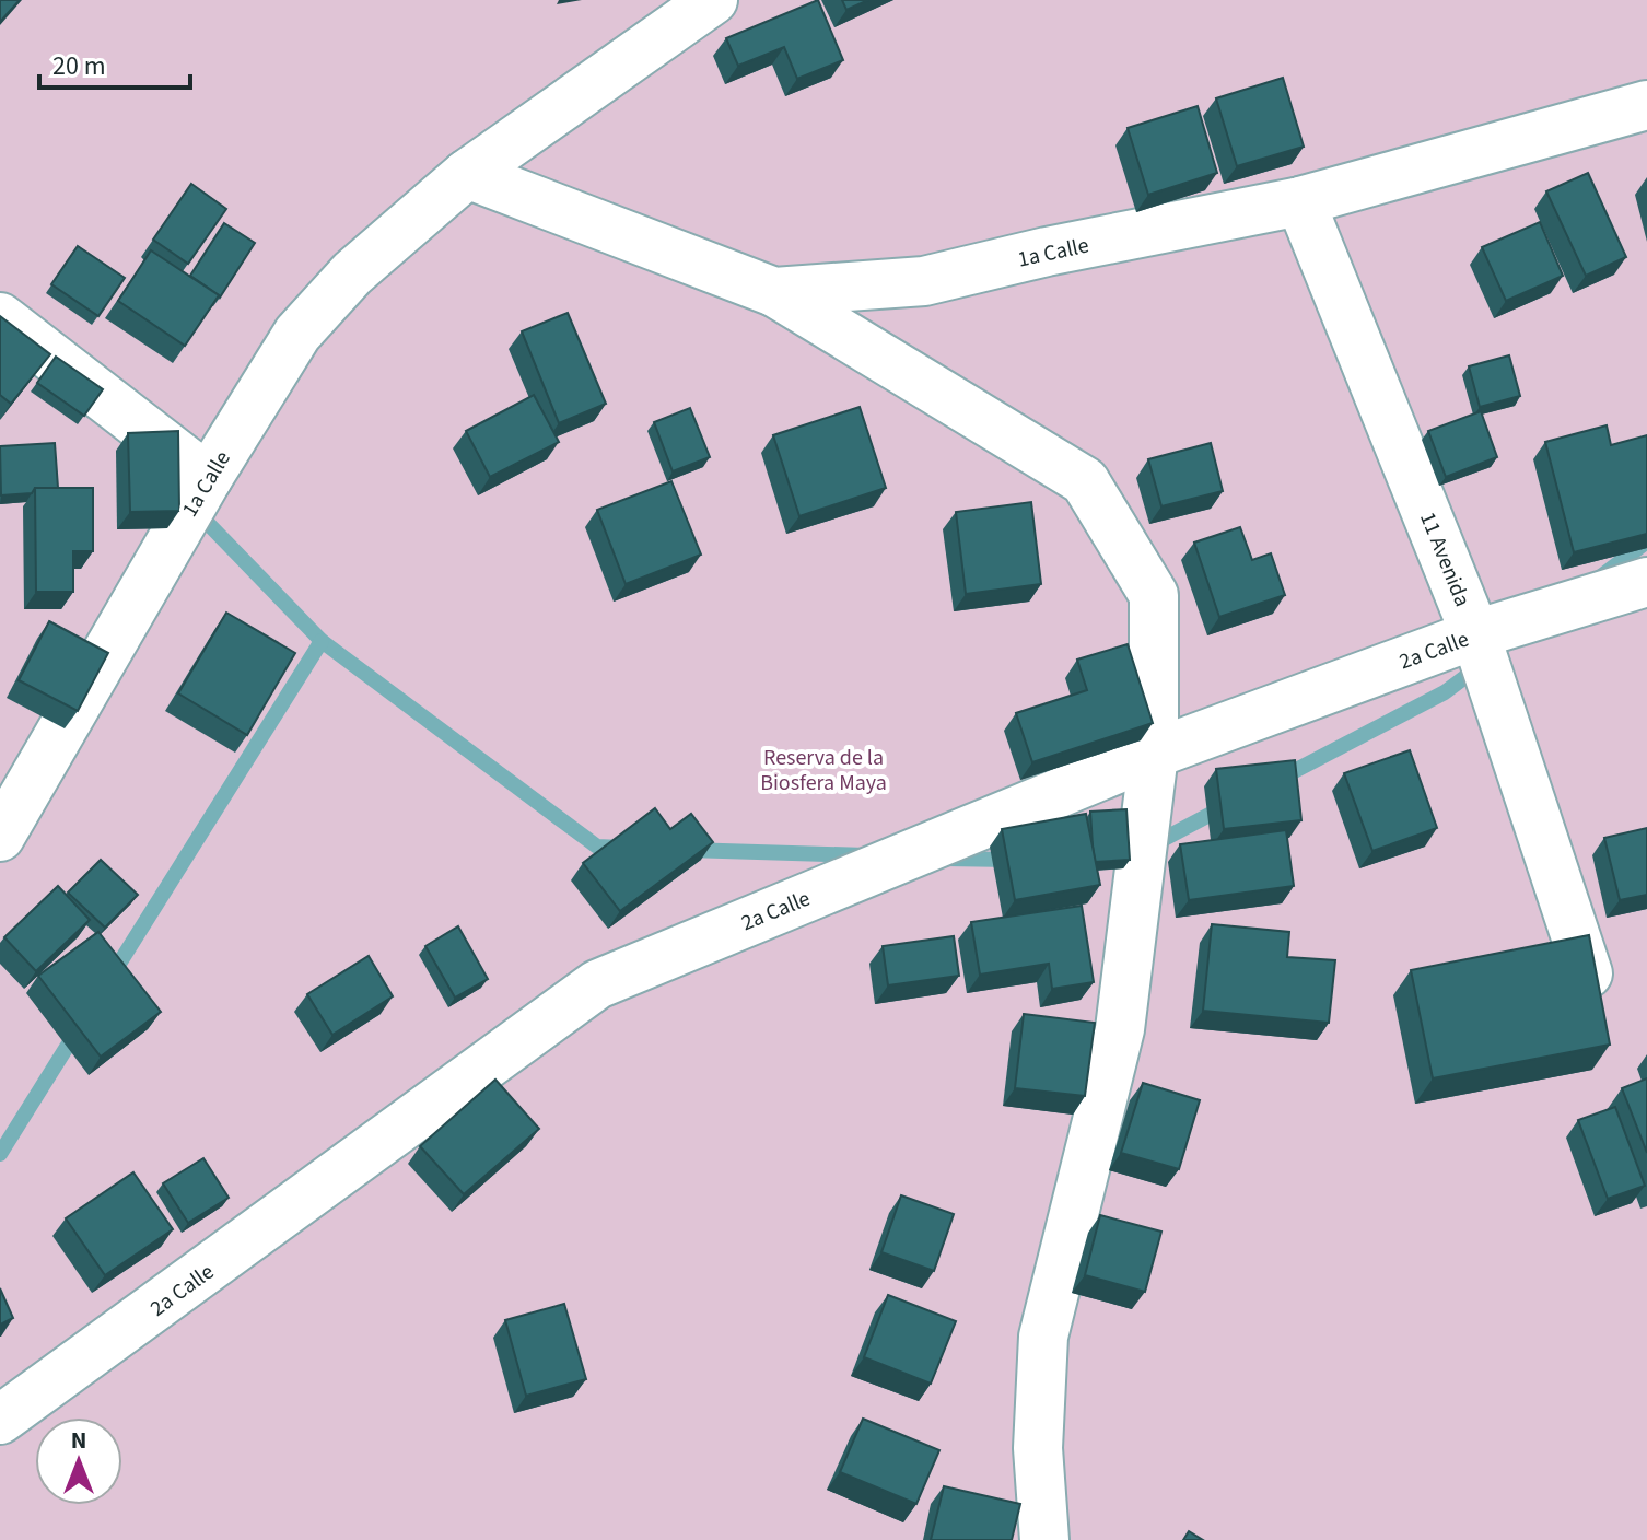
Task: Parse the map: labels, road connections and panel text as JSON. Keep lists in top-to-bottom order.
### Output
{
  "streets": {
    "street": ["1a Calle", "11 Avenida", "2a Calle"]
  },
  "crossings": [
    ["1a Calle", "11 Avenida"],
    ["11 Avenida", "2a Calle"]
  ],
  "parks": ["Reserva de la Biosfera Maya"],
  "scale_bar": "20 m",
  "north": "top"
}
